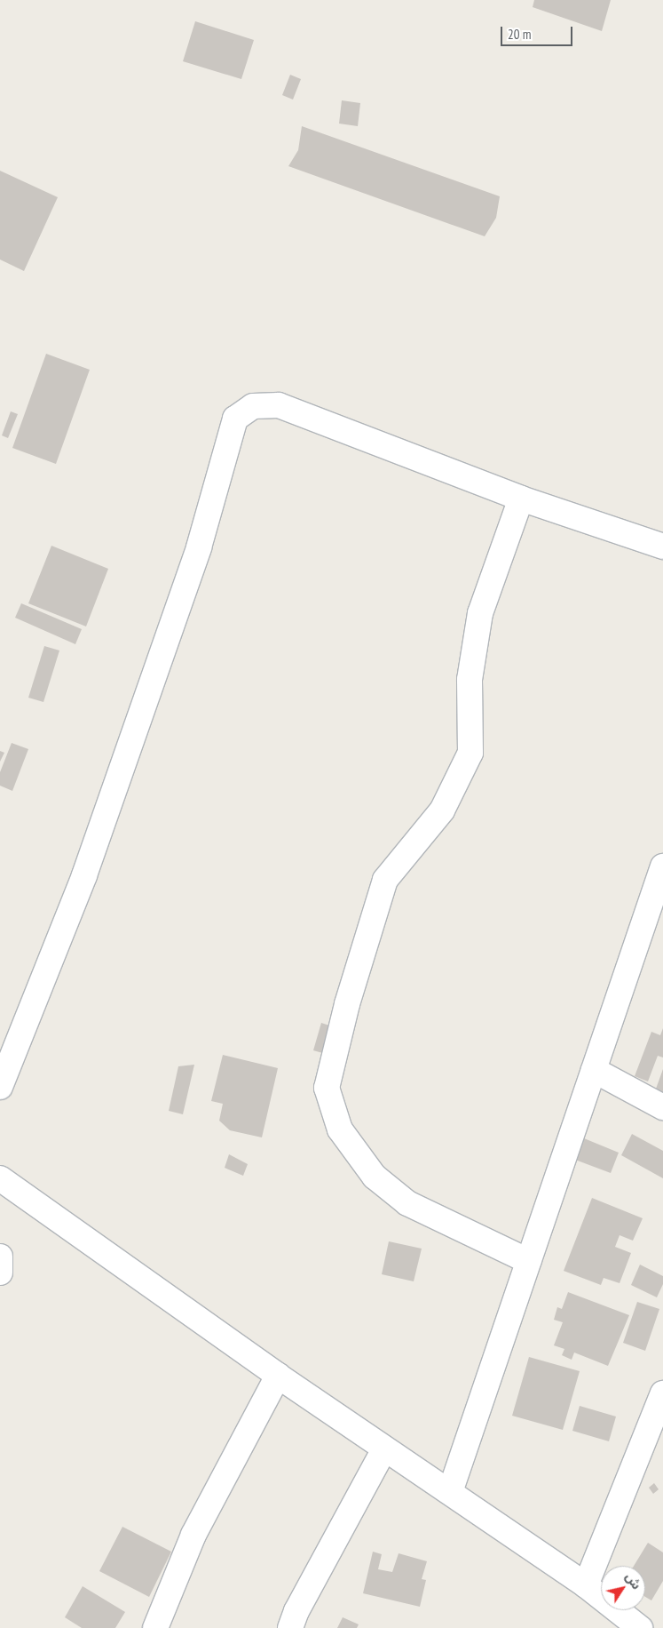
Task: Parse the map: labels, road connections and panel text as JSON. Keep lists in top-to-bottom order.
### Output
{
  "scale_bar": "20 m",
  "north": "top right"
}
